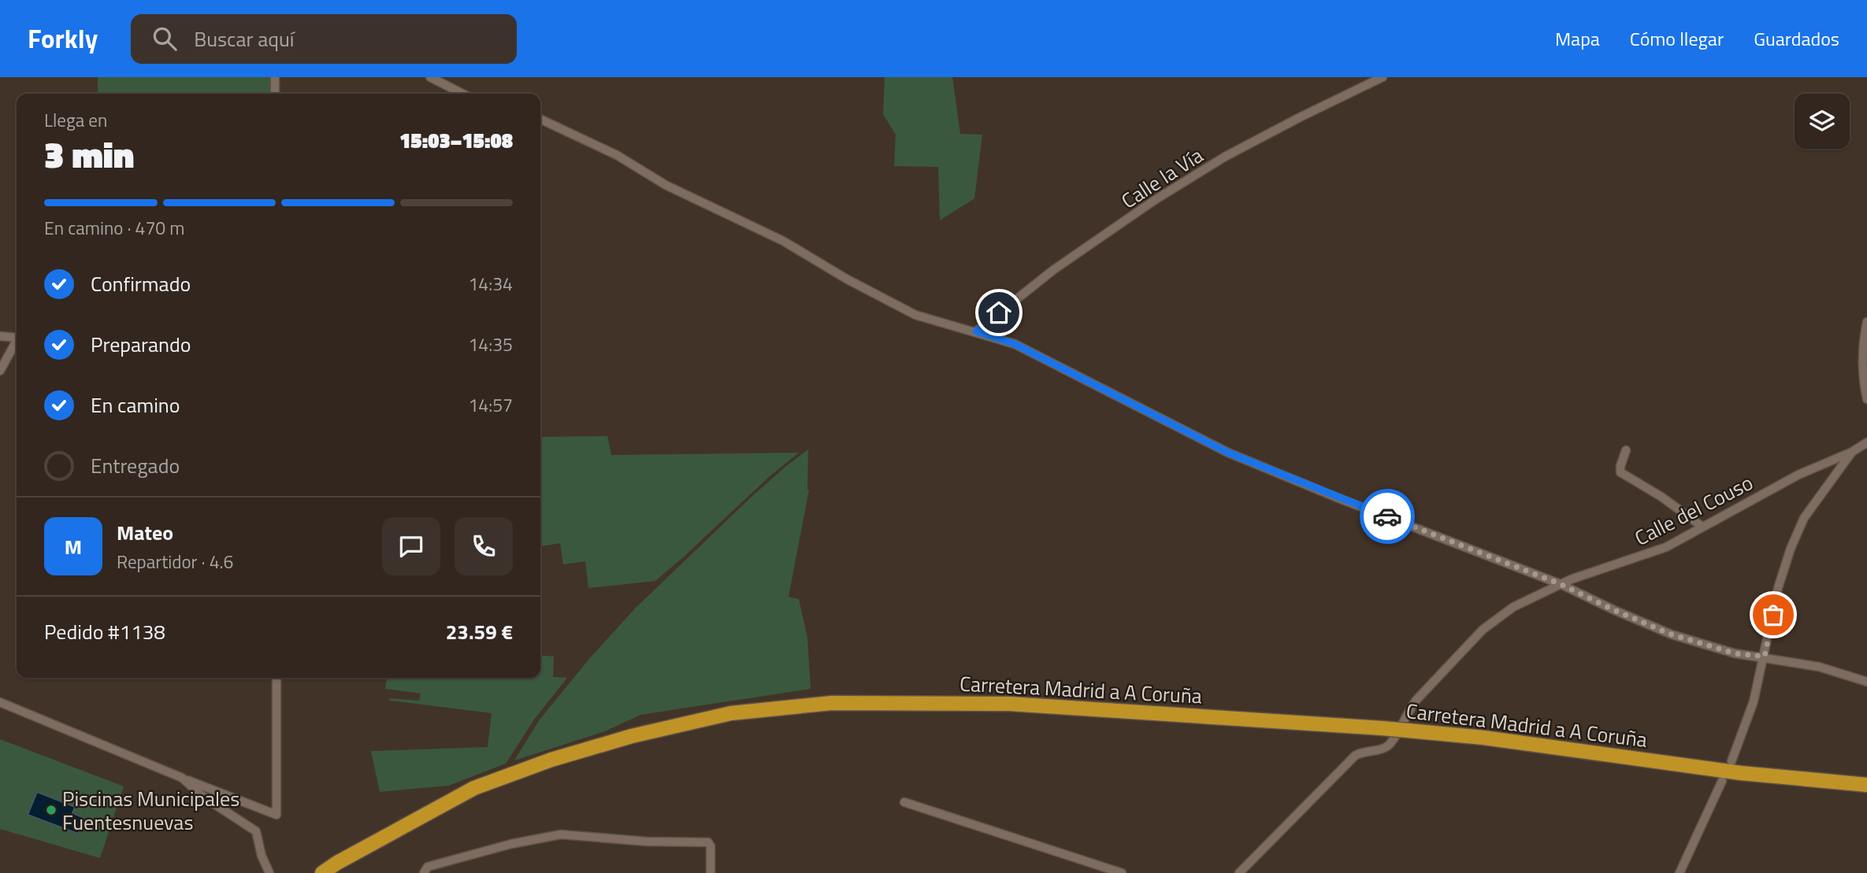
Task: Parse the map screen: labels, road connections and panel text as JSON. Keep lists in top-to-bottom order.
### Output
{
  "streets": {
    "highway": ["Carretera Madrid a A Coruña"],
    "street": ["Calle la Vía", "Calle del Couso"]
  },
  "crossings": [
    ["Calle del Couso", "Carretera Madrid a A Coruña"]
  ],
  "places": ["Piscinas Municipales Fuentesnuevas"],
  "page": {
    "header": "Forkly",
    "search": "Buscar aquí",
    "nav": ["Mapa", "Cómo llegar", "Guardados"],
    "heading": ["3 min", "Llega en", "15:03–15:08"],
    "panel": [
      "Mateo",
      "Repartidor · 4.6",
      "Pedido #1138",
      "23.59 €"
    ],
    "bar": "En camino · 470 m",
    "list": [
      ["Confirmado", "14:34"],
      ["Preparando", "14:35"],
      ["En camino", "14:57"],
      "Entregado"
    ],
    "round": "M"
  }
}
